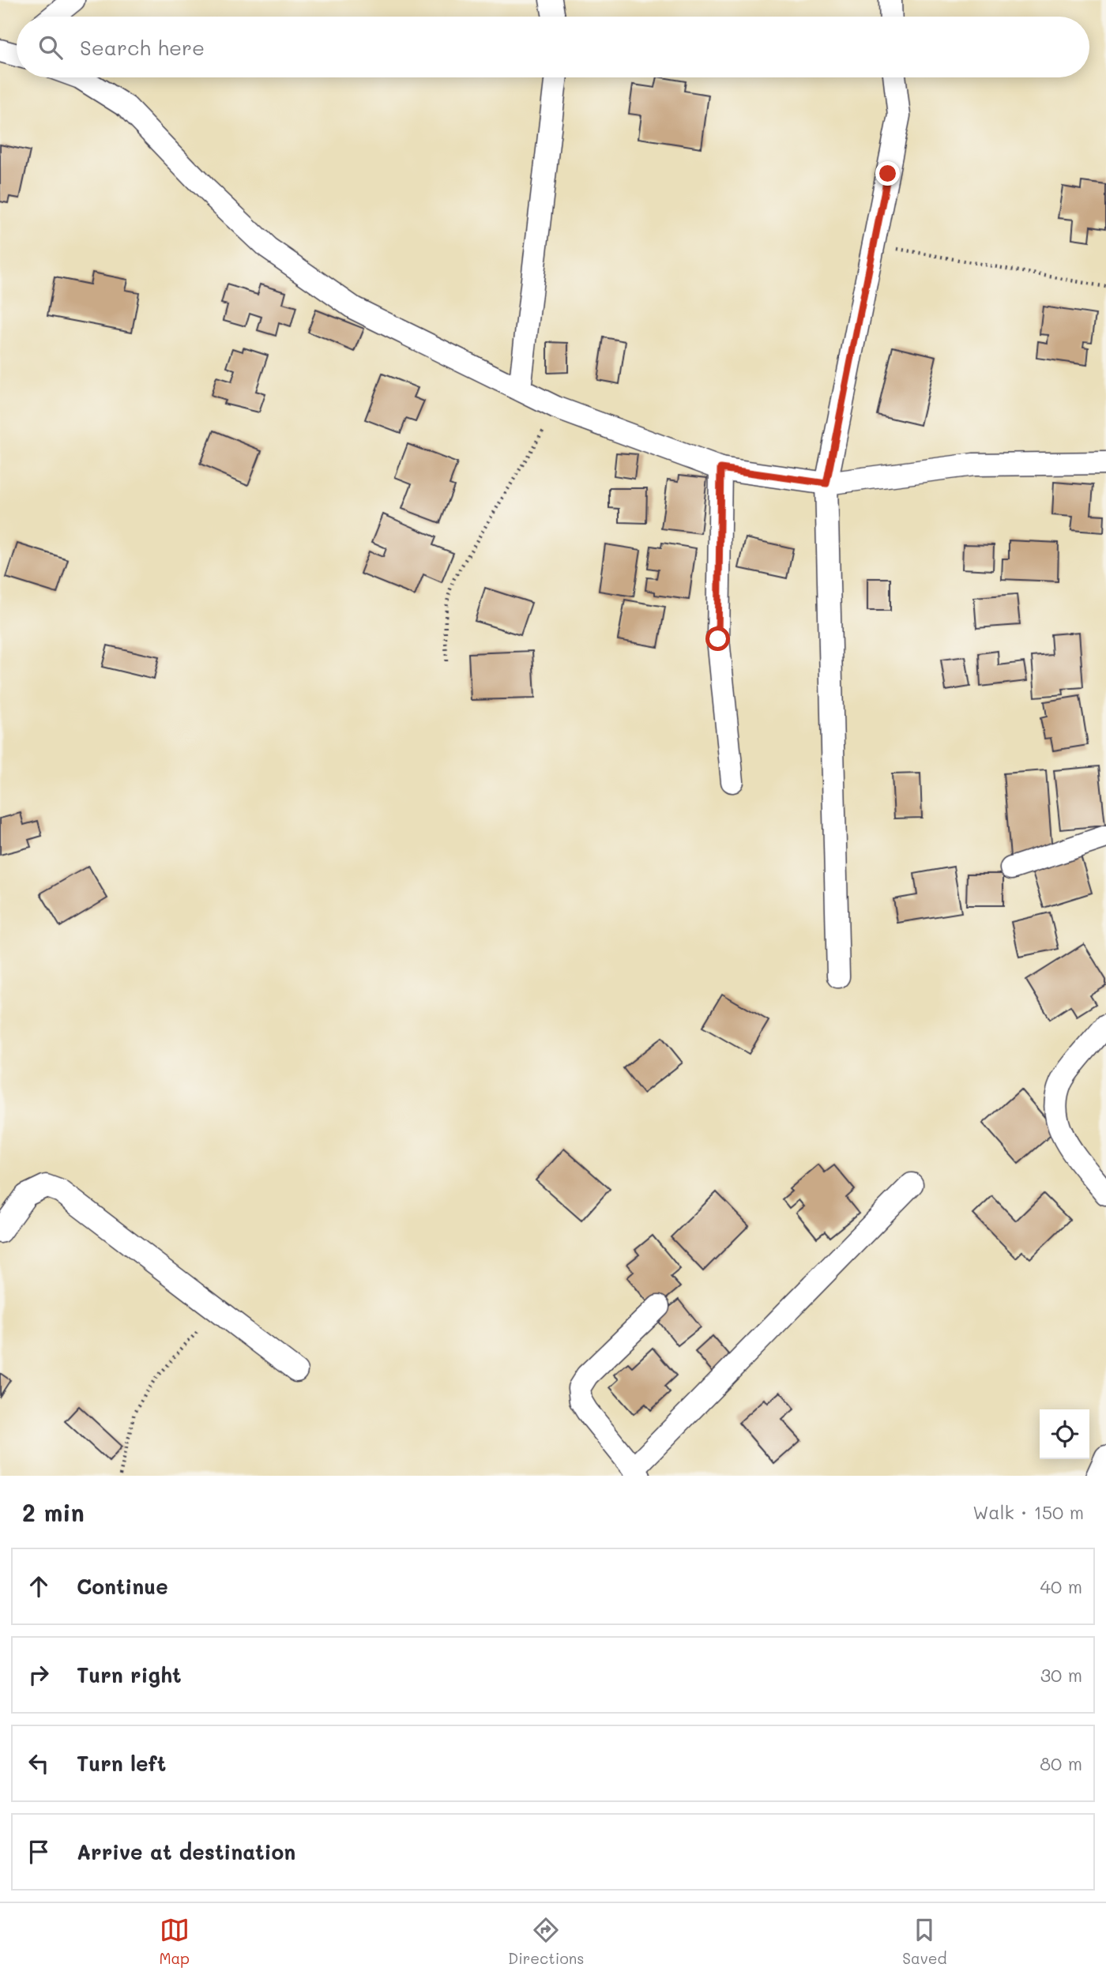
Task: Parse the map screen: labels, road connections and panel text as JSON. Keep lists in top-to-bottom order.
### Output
{
  "page": {
    "search": "Search here",
    "heading": ["2 min", "Walk · 150 m"],
    "list": [
      ["Continue", "40 m"],
      ["Turn right", "30 m"],
      ["Turn left", "80 m"],
      "Arrive at destination"
    ],
    "nav": ["Map", "Directions", "Saved"]
  }
}
